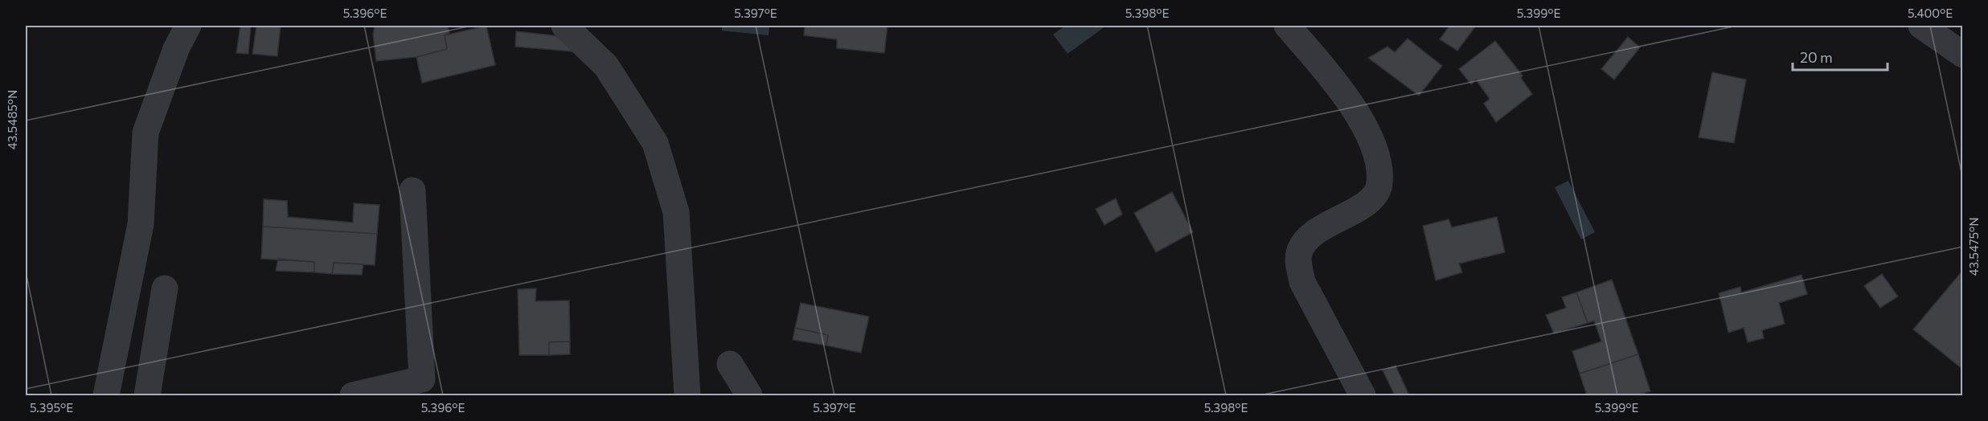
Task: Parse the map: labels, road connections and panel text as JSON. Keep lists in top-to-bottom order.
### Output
{
  "scale_bar": "20 m",
  "coordinates": [
    "5.396°E",
    "5.397°E",
    "5.398°E",
    "5.399°E",
    "5.400°E",
    "43.5485°N",
    "43.5475°N",
    "5.395°E"
  ]
}
